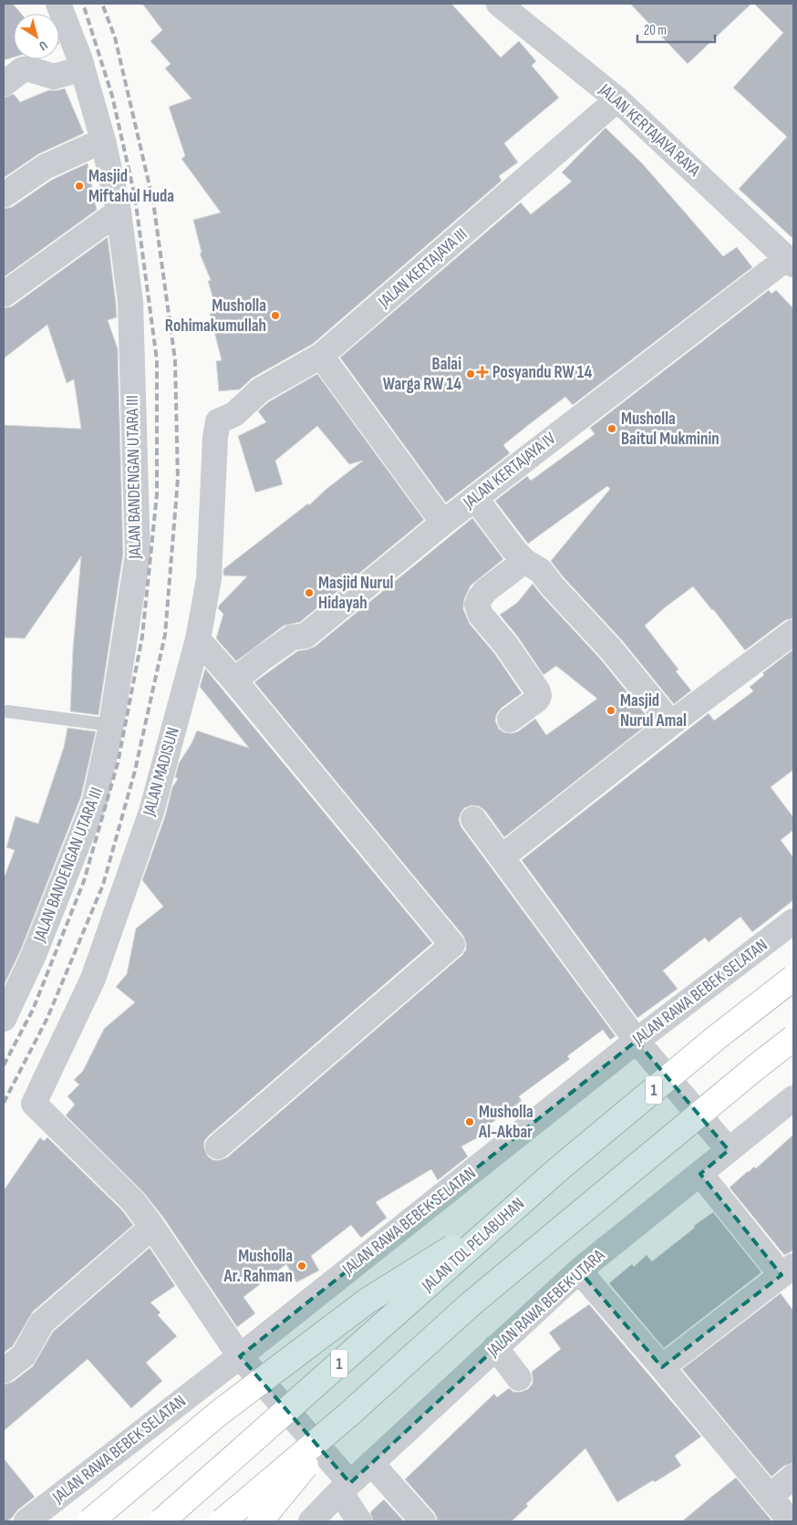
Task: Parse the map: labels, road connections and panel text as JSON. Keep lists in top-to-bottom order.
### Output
{
  "streets": {
    "highway": ["1", "JALAN TOL PELABUHAN"],
    "street": [
      "JALAN KERTAJAYA RAYA",
      "JALAN KERTAJAYA III",
      "JALAN KERTAJAYA IV",
      "JALAN BANDENGAN UTARA III",
      "JALAN MADISUN",
      "JALAN RAWA BEBEK SELATAN",
      "JALAN RAWA BEBEK UTARA"
    ]
  },
  "crossings": [
    ["JALAN KERTAJAYA RAYA", "JALAN KERTAJAYA III"],
    ["JALAN KERTAJAYA RAYA", "JALAN KERTAJAYA IV"],
    ["JALAN KERTAJAYA III", "JALAN MADISUN"]
  ],
  "places": {
    "other": [
      "Masjid Miftahul Huda",
      "Musholla Rohimakumullah",
      "Balai Warga RW 14",
      "Musholla Baitul Mukminin",
      "Masjid Nurul Hidayah",
      "Masjid Nurul Amal",
      "Musholla Al-Akbar",
      "Musholla Ar. Rahman"
    ],
    "health": ["Posyandu RW 14"]
  },
  "scale_bar": "20 m",
  "north": "bottom right"
}
